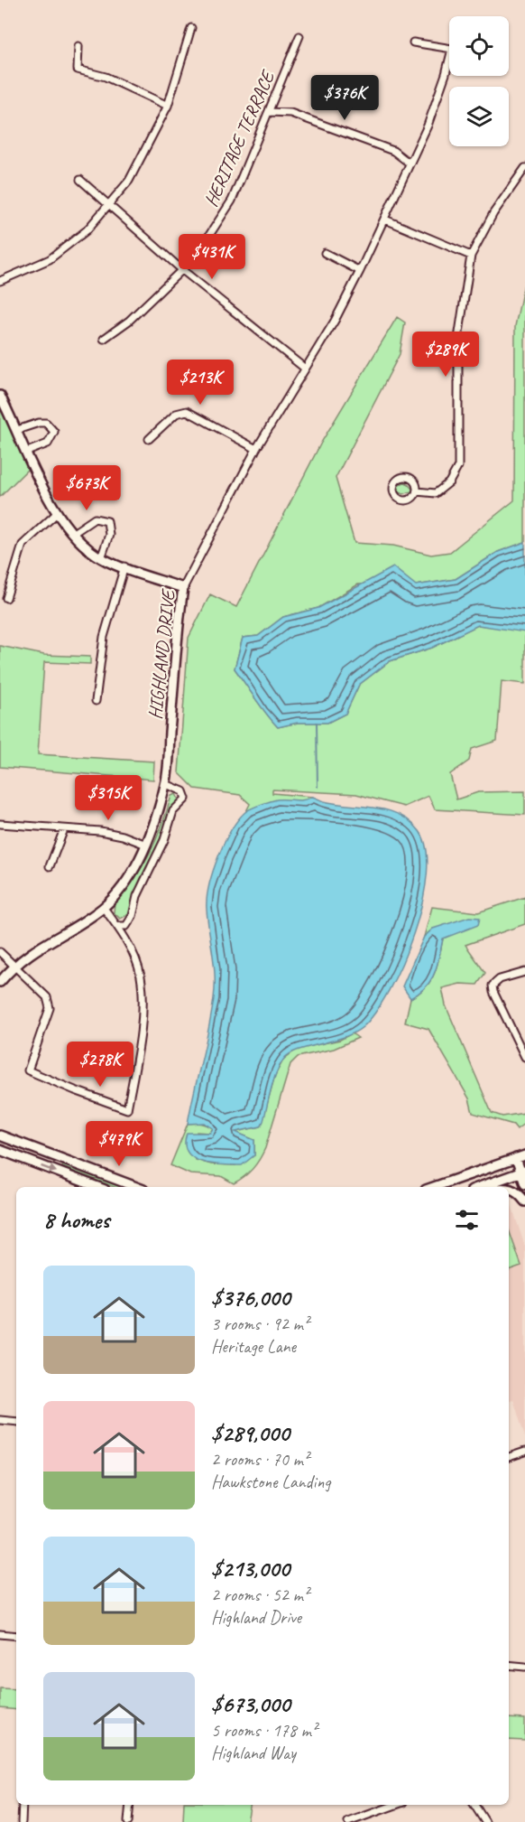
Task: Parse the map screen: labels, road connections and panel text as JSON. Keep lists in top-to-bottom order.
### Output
{
  "streets": {
    "street": ["HERITAGE TERRACE", "HIGHLAND DRIVE"]
  },
  "page": {
    "price": [
      "$376K",
      "$431K",
      "$289K",
      "$213K",
      "$673K",
      "$315K",
      "$278K",
      "$479K"
    ],
    "heading": "8 homes",
    "list": [
      {
        "name": "$376,000",
        "note": "3 rooms · 92 m² · Heritage Lane"
      },
      {
        "name": "$289,000",
        "note": "2 rooms · 70 m² · Hawkstone Landing"
      },
      {
        "name": "$213,000",
        "note": "2 rooms · 52 m² · Highland Drive"
      },
      {
        "name": "$673,000",
        "note": "5 rooms · 178 m² · Highland Way"
      }
    ]
  }
}
